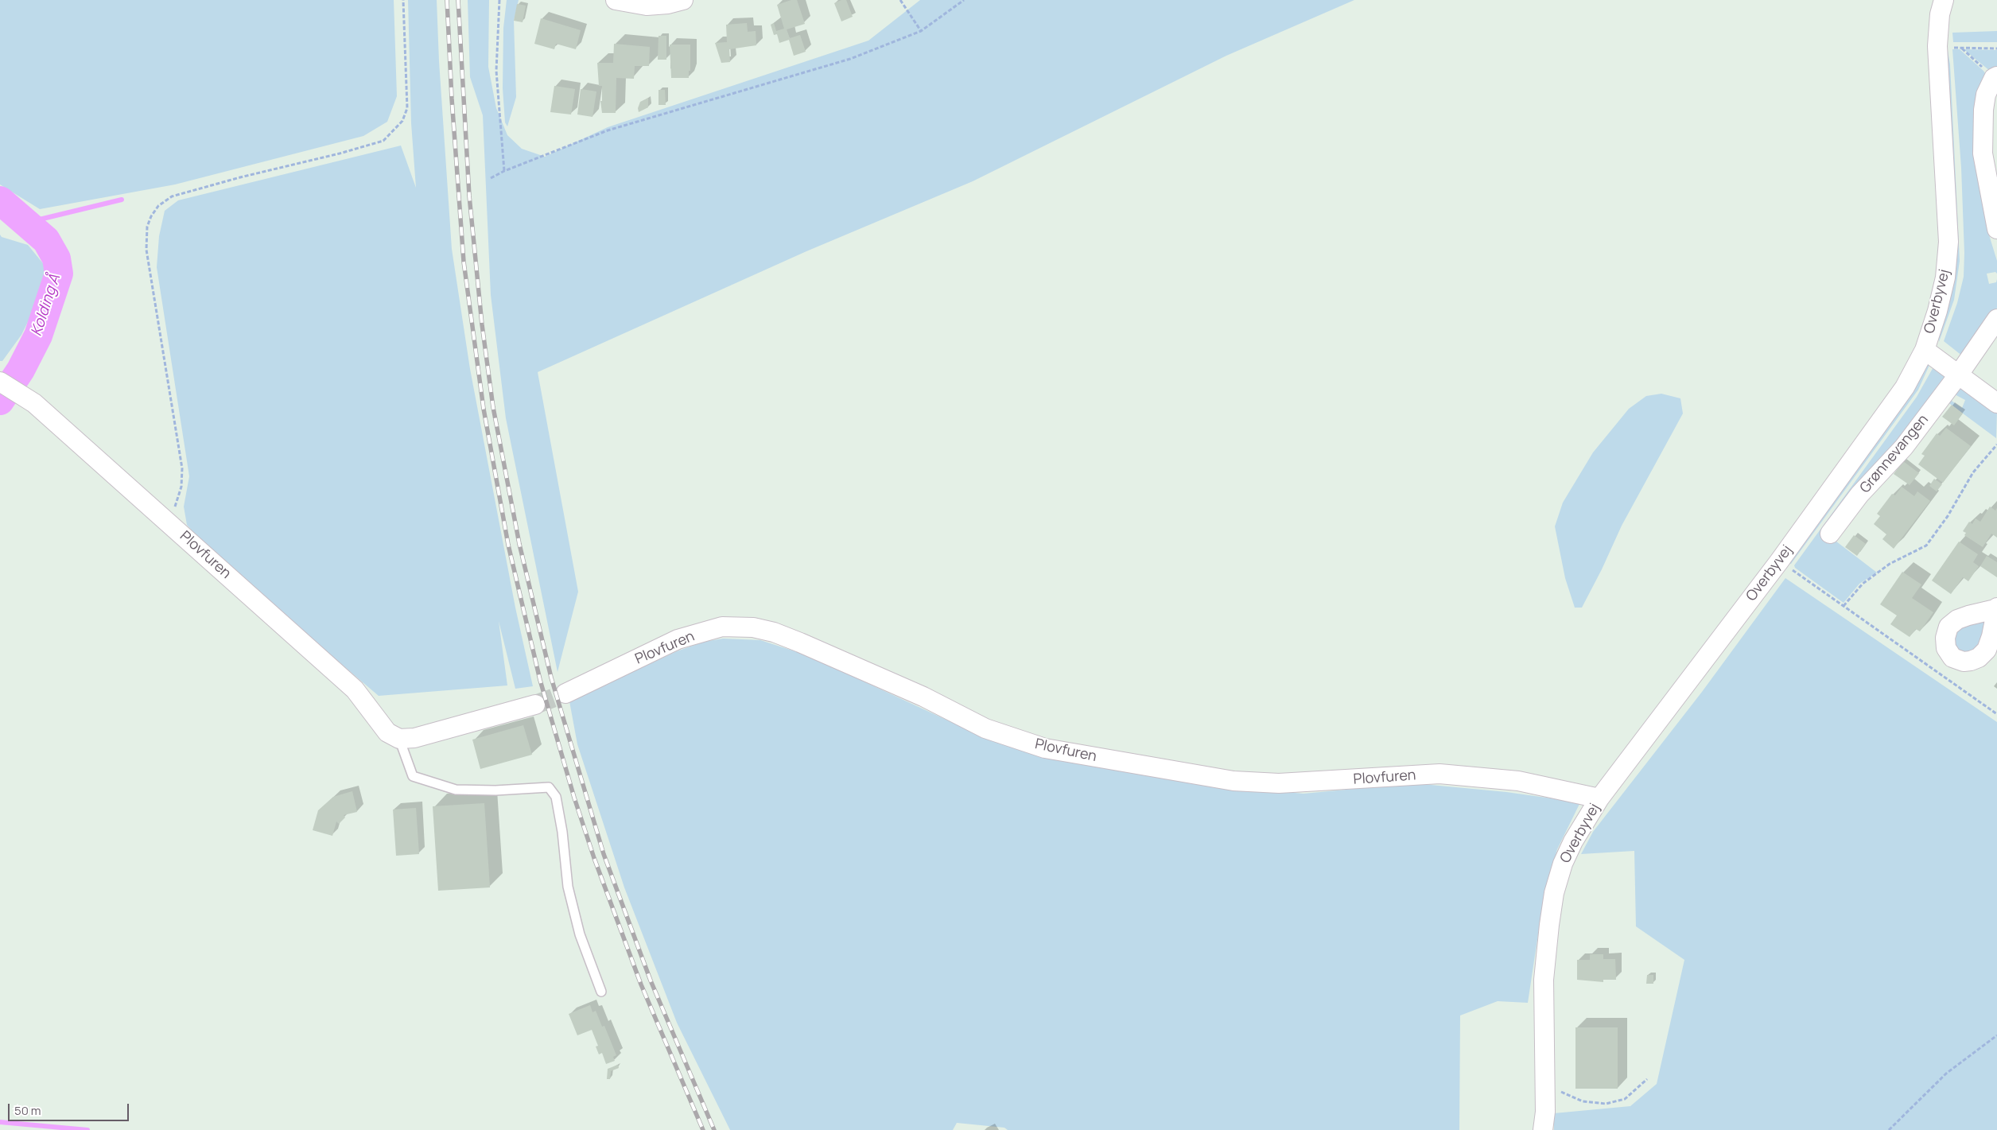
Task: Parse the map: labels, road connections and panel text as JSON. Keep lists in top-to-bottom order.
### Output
{
  "streets": {
    "street": ["Overbyvej", "Grønnevangen", "Plovfuren"]
  },
  "crossings": [
    ["Overbyvej", "Plovfuren"]
  ],
  "water": ["Kolding Å"],
  "scale_bar": "50 m"
}
